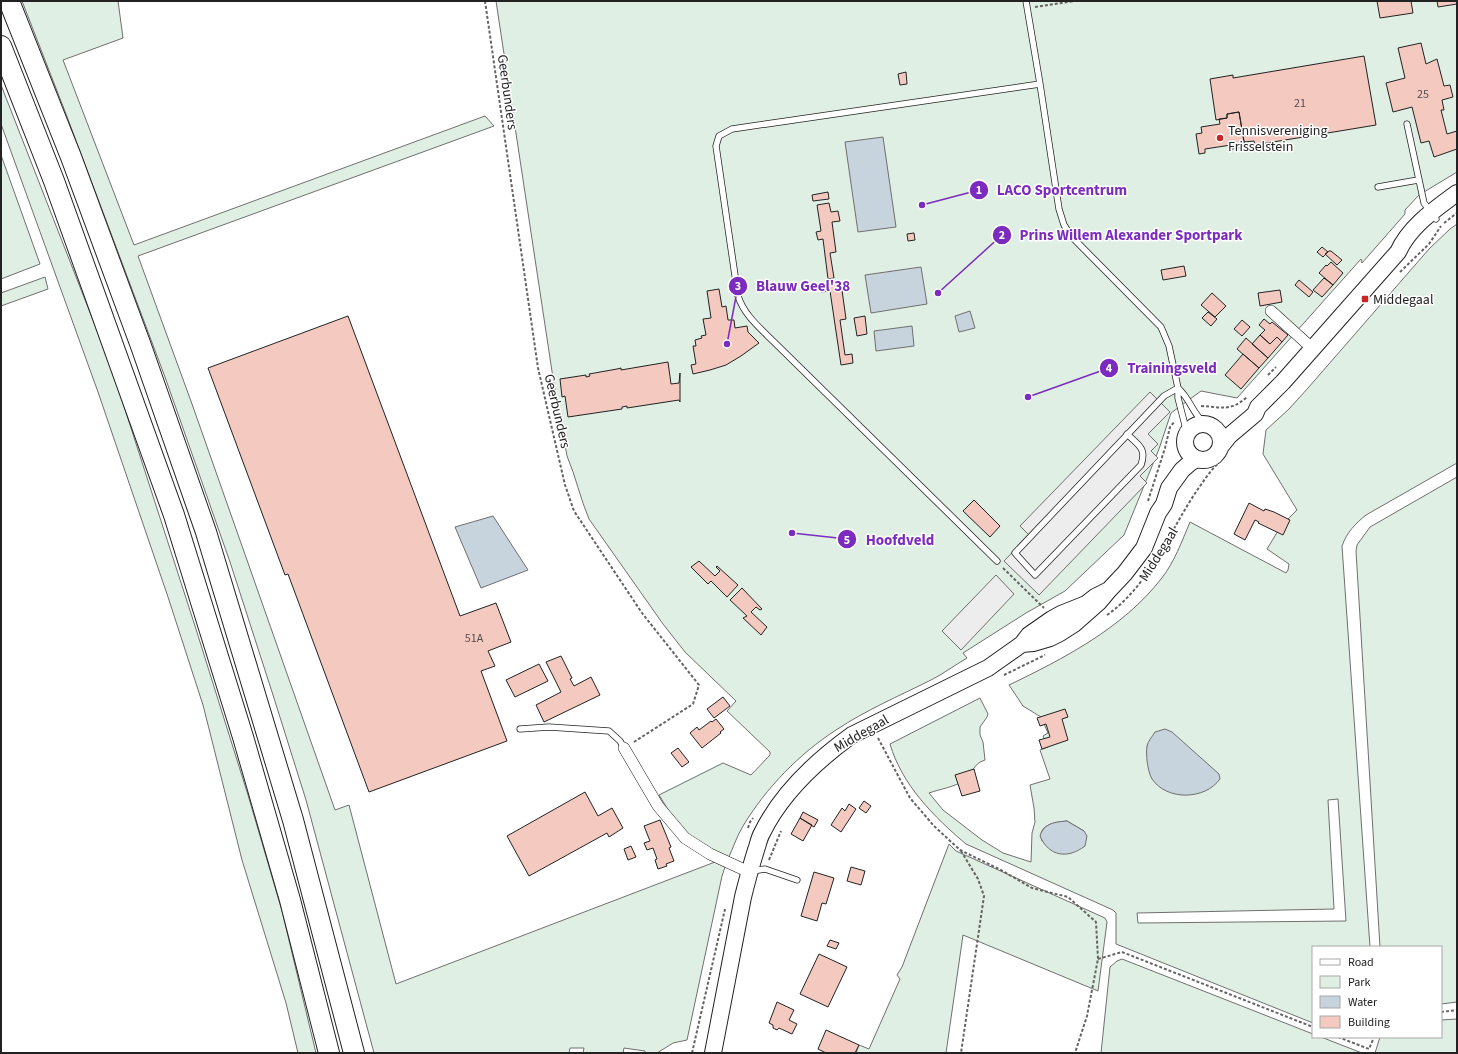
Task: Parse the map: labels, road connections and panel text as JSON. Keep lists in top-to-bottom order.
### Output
{
  "streets": {
    "street": ["Middegaal"],
    "path": ["Geerbunders"]
  },
  "places": {
    "other": [
      "Tennisvereniging Frisselstein",
      "LACO Sportcentrum",
      "Prins Willem Alexander Sportpark",
      "Blauw Geel'38",
      "Trainingsveld",
      "Hoofdveld"
    ],
    "transit": ["Middegaal"]
  },
  "house_numbers": ["25", "21", "51A"],
  "legend": [
    "Road",
    "Park",
    "Water",
    "Building"
  ]
}
